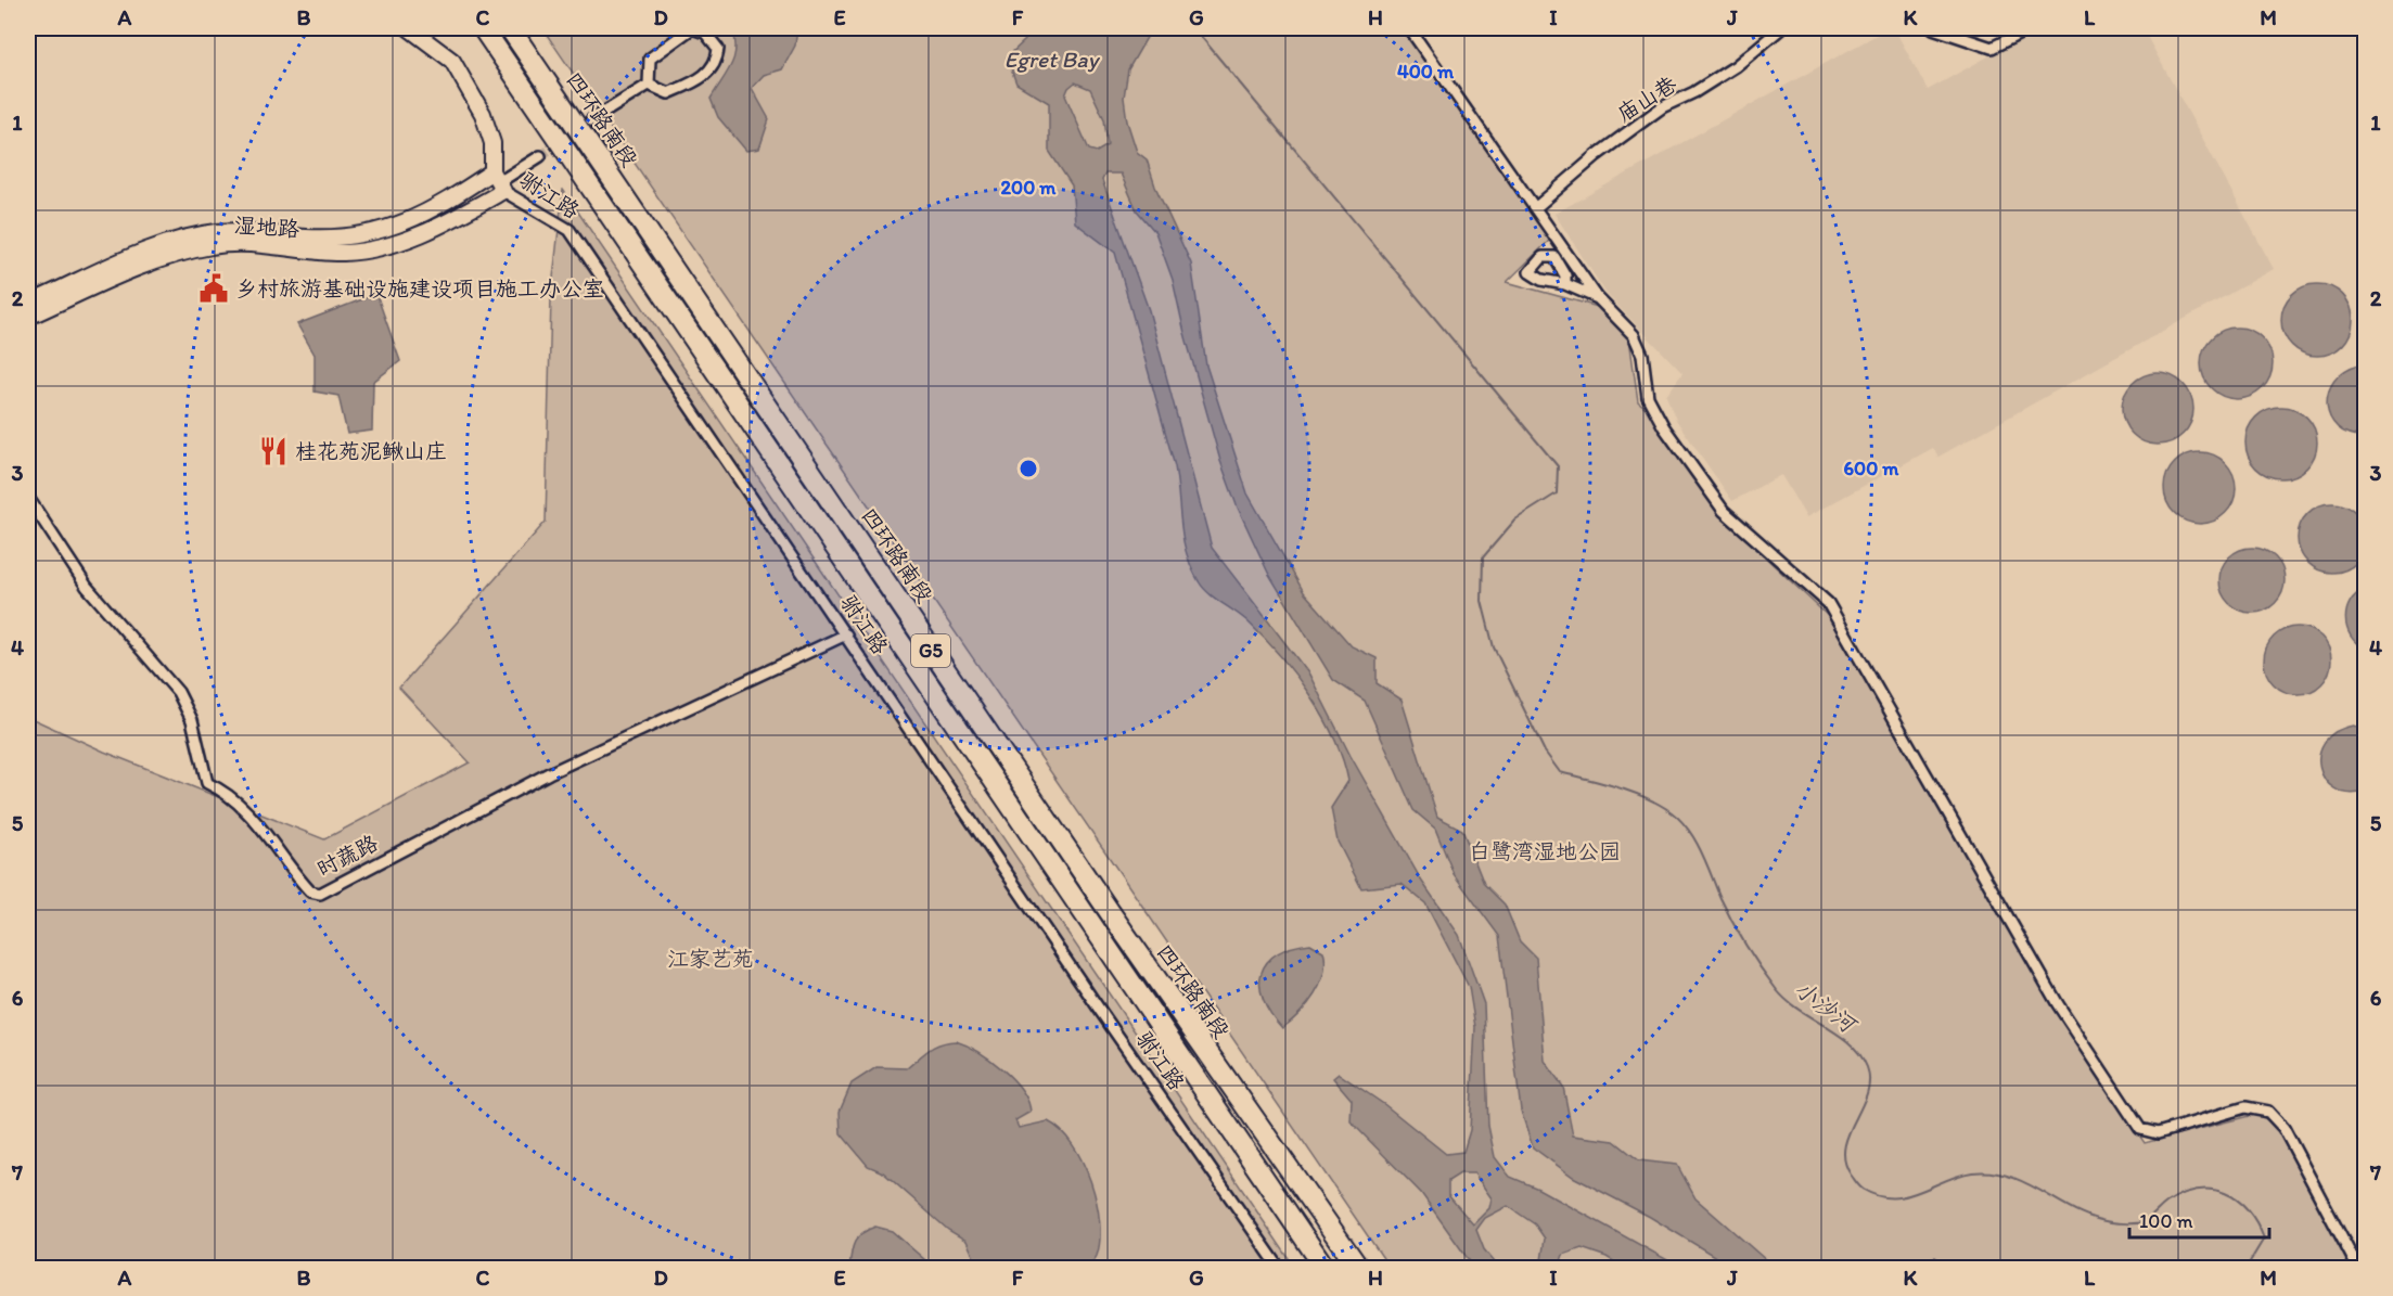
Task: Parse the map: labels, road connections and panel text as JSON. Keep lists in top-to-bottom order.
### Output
{
  "streets": {
    "highway": ["四环路南段", "G5"],
    "street": [
      "庙山巷",
      "驸江路",
      "湿地路",
      "时蔬路"
    ]
  },
  "crossings": [
    ["驸江路", "湿地路"],
    ["驸江路", "时蔬路"]
  ],
  "water": ["Egret Bay", "小沙河"],
  "parks": ["白鹭湾湿地公园", "江家艺苑"],
  "places": {
    "public building": ["乡村旅游基础设施建设项目施工办公室"],
    "restaurant": ["桂花苑泥鳅山庄"]
  },
  "scale_bar": "100 m",
  "grid": {
    "columns": [
      "A",
      "B",
      "C",
      "D",
      "E",
      "F",
      "G",
      "H",
      "I",
      "J",
      "K",
      "L",
      "M"
    ],
    "rows": [
      "1",
      "2",
      "3",
      "4",
      "5",
      "6",
      "7"
    ]
  },
  "rings": ["400 m", "200 m", "600 m"]
}
